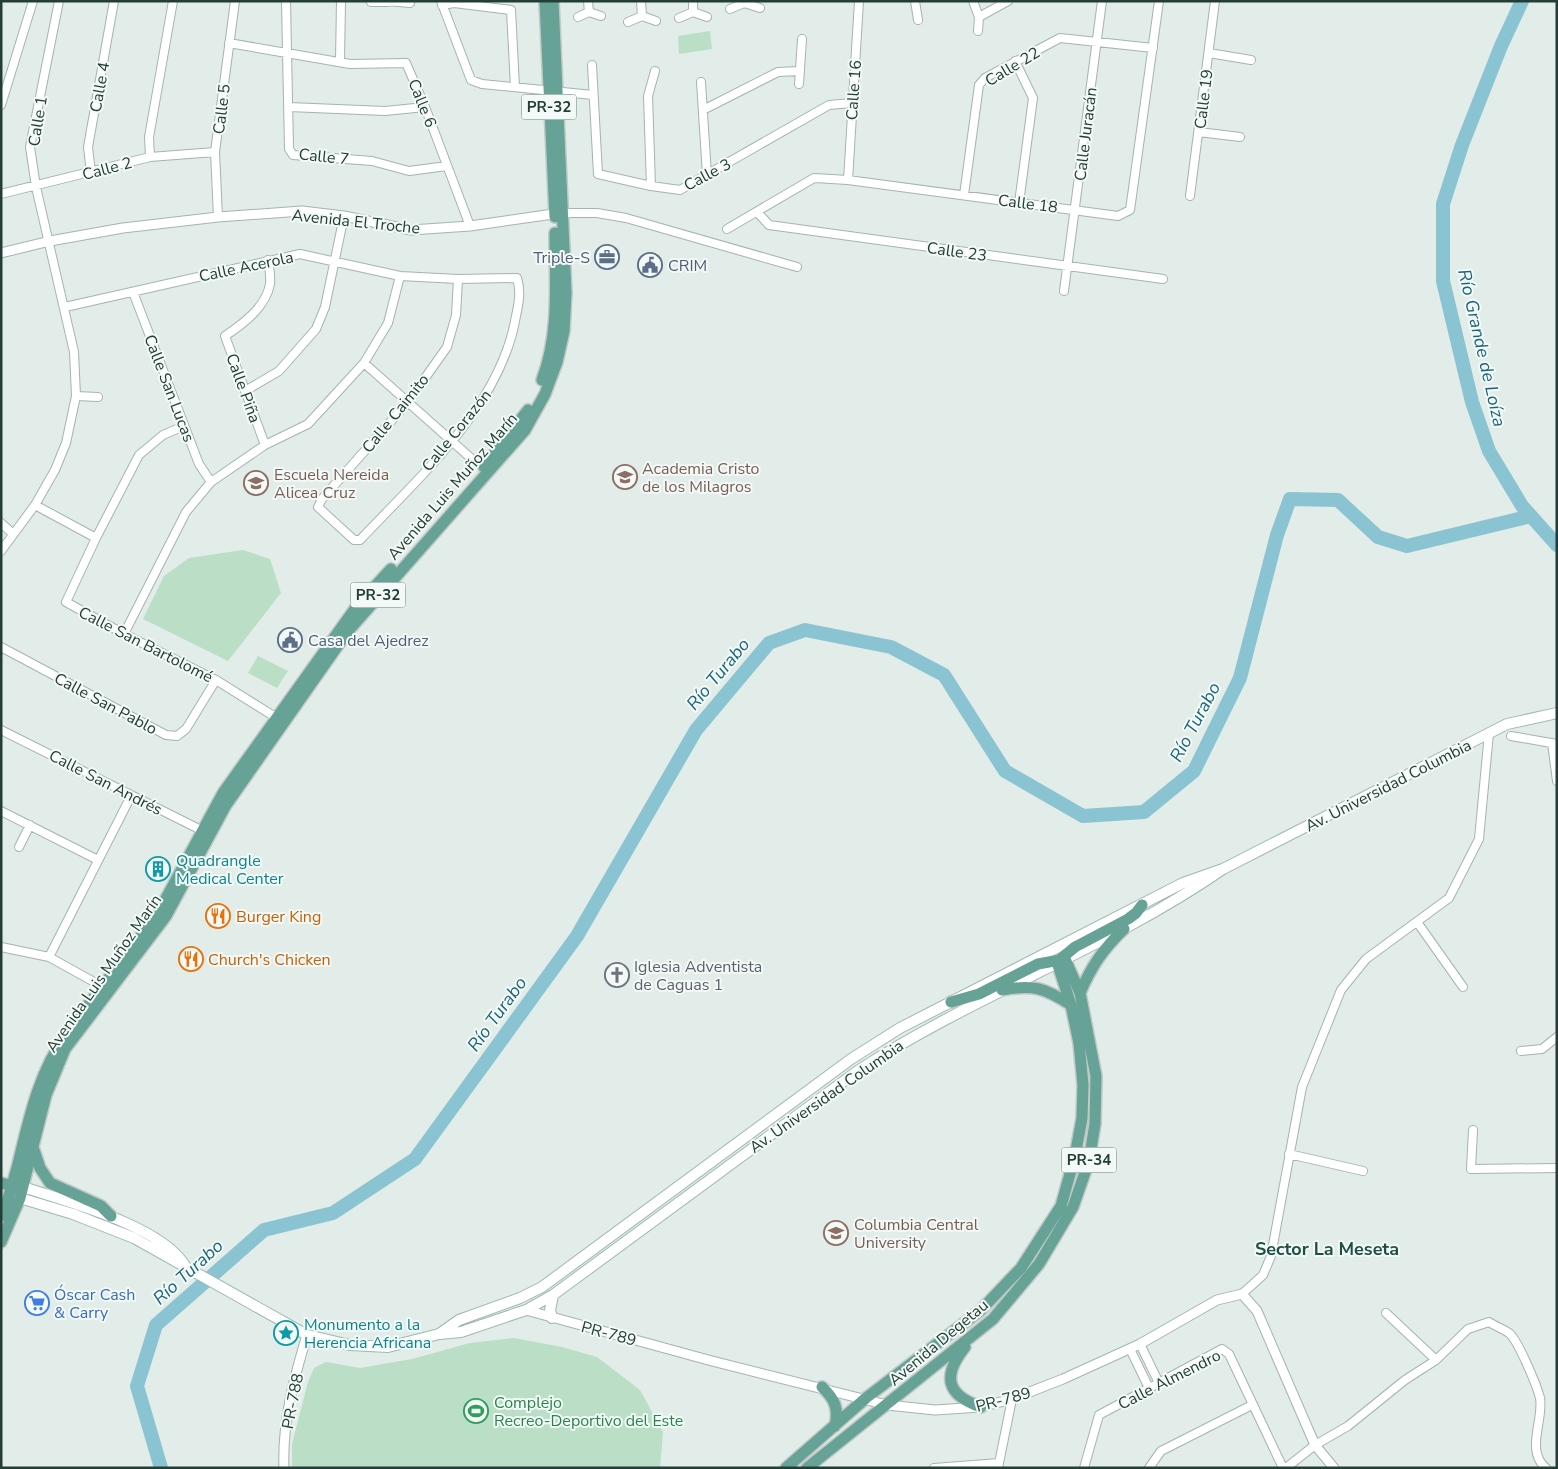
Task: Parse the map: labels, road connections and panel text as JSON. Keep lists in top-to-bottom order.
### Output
{
  "streets": {
    "main road": [
      "PR-32",
      "Avenida Luis Muñoz Marín",
      "Av. Universidad Columbia",
      "PR-34",
      "Avenida Degetau"
    ],
    "street": [
      "Calle 22",
      "Calle 4",
      "Calle 16",
      "Calle 19",
      "Calle 6",
      "Calle 5",
      "Calle 1",
      "Calle Juracán",
      "Calle 7",
      "Calle 2",
      "Calle 3",
      "Calle 18",
      "Avenida El Troche",
      "Calle 23",
      "Calle Acerola",
      "Calle San Lucas",
      "Calle Piña",
      "Calle Caimito",
      "Calle Corazón",
      "Calle San Bartolomé",
      "Calle San Pablo",
      "Calle San Andrés",
      "PR-789",
      "Calle Almendro",
      "PR-788"
    ]
  },
  "crossings": [
    ["Calle 22", "Calle Juracán"],
    ["Calle 22", "Calle 18"],
    ["Calle 4", "Calle 2"],
    ["Calle 16", "Calle 3"],
    ["Calle 16", "Calle 18"],
    ["Calle 6", "Calle 5"],
    ["Calle 6", "Calle 7"],
    ["Calle 6", "Avenida El Troche"],
    ["Calle 5", "Calle 2"],
    ["Calle 5", "Avenida El Troche"],
    ["Calle 1", "Calle 2"],
    ["Calle 1", "Avenida El Troche"],
    ["Calle 1", "Calle Acerola"],
    ["Calle Juracán", "Calle 18"],
    ["Calle Juracán", "Calle 23"],
    ["Calle 18", "Calle 23"],
    ["Avenida El Troche", "Avenida Luis Muñoz Marín"],
    ["Calle Acerola", "Calle San Lucas"],
    ["Calle Acerola", "Calle Piña"],
    ["Calle Acerola", "Calle Caimito"],
    ["Calle Acerola", "Calle Corazón"],
    ["Calle San Lucas", "Calle San Bartolomé"],
    ["Calle Caimito", "Calle Corazón"],
    ["Avenida Luis Muñoz Marín", "Calle San Bartolomé"],
    ["Avenida Luis Muñoz Marín", "Calle San Andrés"],
    ["Avenida Luis Muñoz Marín", "Av. Universidad Columbia"],
    ["Calle San Bartolomé", "Calle San Pablo"],
    ["Av. Universidad Columbia", "PR-789"],
    ["Av. Universidad Columbia", "Avenida Degetau"],
    ["Av. Universidad Columbia", "PR-788"],
    ["PR-789", "Avenida Degetau"]
  ],
  "districts": ["Sector La Meseta"],
  "water": ["Río Grande de Loíza", "Río Turabo"],
  "places": {
    "office": ["Triple-S"],
    "public building": ["CRIM", "Casa del Ajedrez"],
    "school or university": ["Academia Cristo de los Milagros", "Escuela Nereida Alicea Cruz", "Columbia Central University"],
    "building": ["Quadrangle Medical Center"],
    "restaurant": ["Burger King", "Church's Chicken"],
    "church": ["Iglesia Adventista de Caguas 1"],
    "supermarket": ["Óscar Cash & Carry"],
    "place": ["Monumento a la Herencia Africana"],
    "sports": ["Complejo Recreo-Deportivo del Este"]
  }
}
